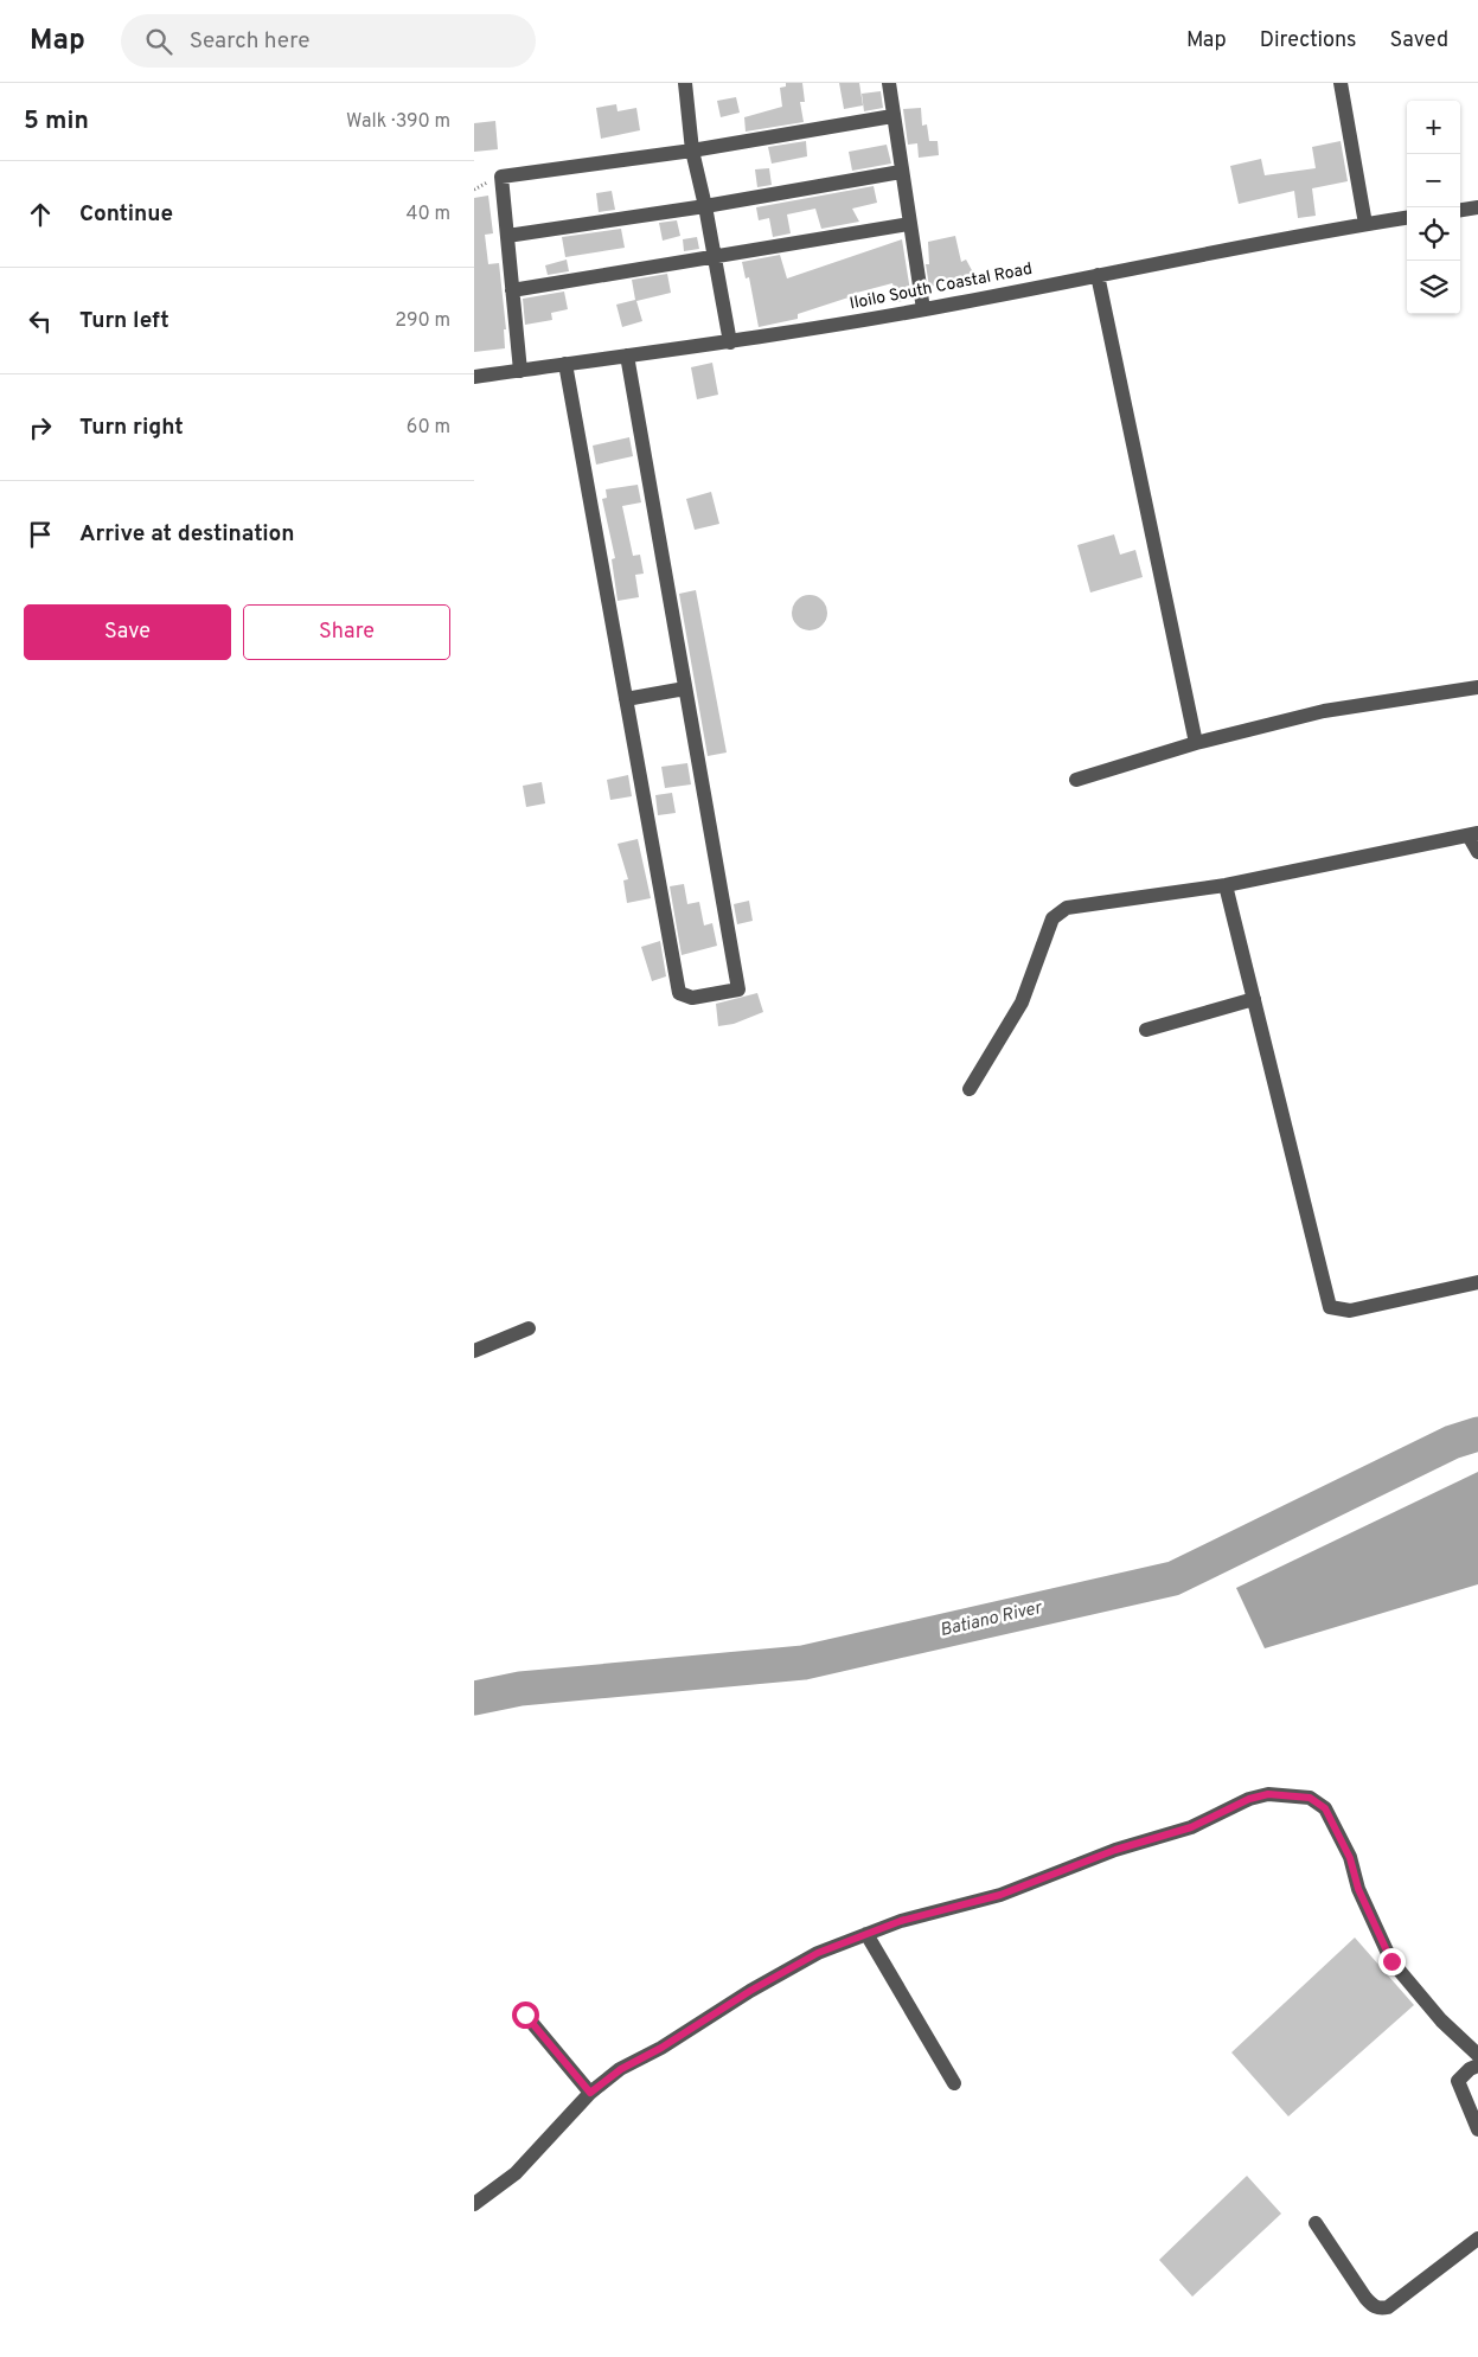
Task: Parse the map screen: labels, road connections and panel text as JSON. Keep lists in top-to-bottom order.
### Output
{
  "streets": {
    "street": ["Iloilo South Coastal Road"]
  },
  "water": ["Batiano River"],
  "page": {
    "header": "Map",
    "search": "Search here",
    "nav": ["Map", "Directions", "Saved"],
    "heading": ["5 min", "Walk · 390 m"],
    "map_buttons": ["+", "−"],
    "list": [
      ["Continue", "40 m"],
      ["Turn left", "290 m"],
      ["Turn right", "60 m"],
      "Arrive at destination"
    ],
    "buttons": ["Save", "Share"]
  }
}
